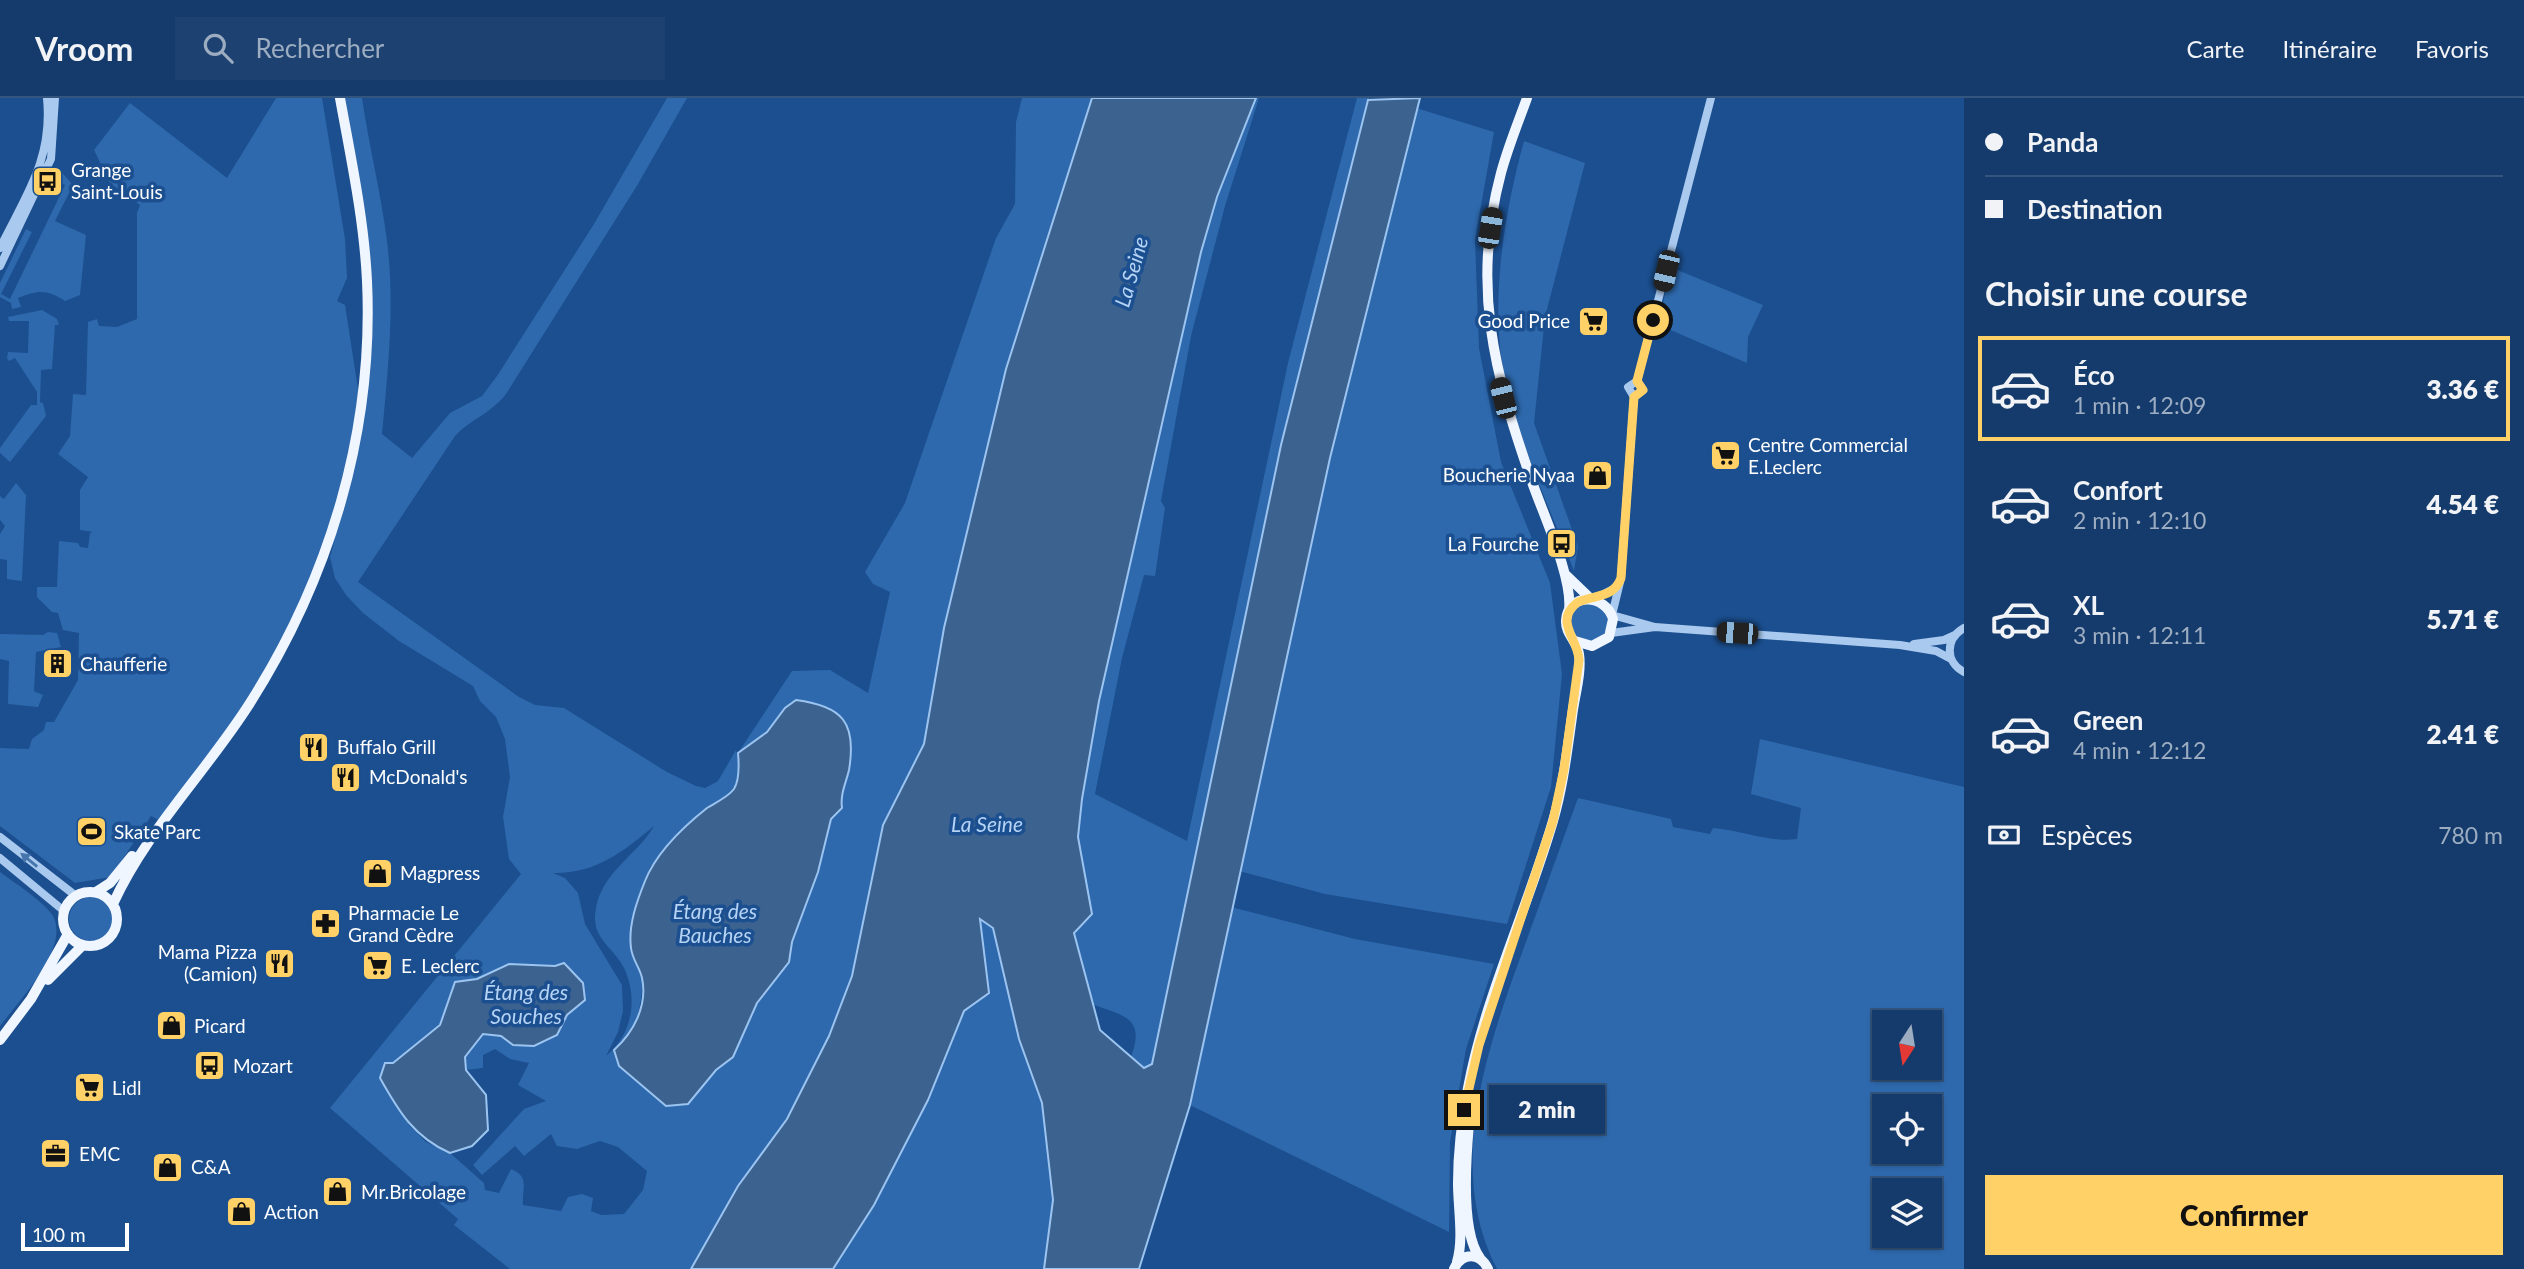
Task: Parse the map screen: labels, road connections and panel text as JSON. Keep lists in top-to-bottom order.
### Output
{
  "water": ["La Seine", "Étang des Bauches", "Étang des Souches"],
  "places": {
    "bus stop": ["Grange Saint-Louis", "La Fourche", "Mozart"],
    "supermarket": [
      "Good Price",
      "Centre Commercial E.Leclerc",
      "E. Leclerc",
      "Lidl"
    ],
    "shop": [
      "Boucherie Nyaa",
      "Magpress",
      "Picard",
      "C&A",
      "Mr.Bricolage",
      "Action"
    ],
    "building": ["Chaufferie"],
    "restaurant": ["Buffalo Grill", "McDonald's", "Mama Pizza (Camion)"],
    "sports": ["Skate Parc"],
    "pharmacy": ["Pharmacie Le Grand Cèdre"],
    "office": ["EMC"]
  },
  "scale_bar": "100 m",
  "north": "bottom",
  "page": {
    "header": "Vroom",
    "search": "Rechercher",
    "nav": ["Carte", "Itinéraire", "Favoris"],
    "banner": ["Panda", "Destination"],
    "heading": "Choisir une course",
    "list": [
      {
        "name": "Éco",
        "note": "1 min · 12:09",
        "value": "3.36 €"
      },
      {
        "name": "Confort",
        "note": "2 min · 12:10",
        "value": "4.54 €"
      },
      {
        "name": "XL",
        "note": "3 min · 12:11",
        "value": "5.71 €"
      },
      {
        "name": "Green",
        "note": "4 min · 12:12",
        "value": "2.41 €"
      }
    ],
    "pay": ["Espèces", "780 m"],
    "bubble": "2 min",
    "buttons": "Confirmer",
    "scale": "100 m"
  }
}
